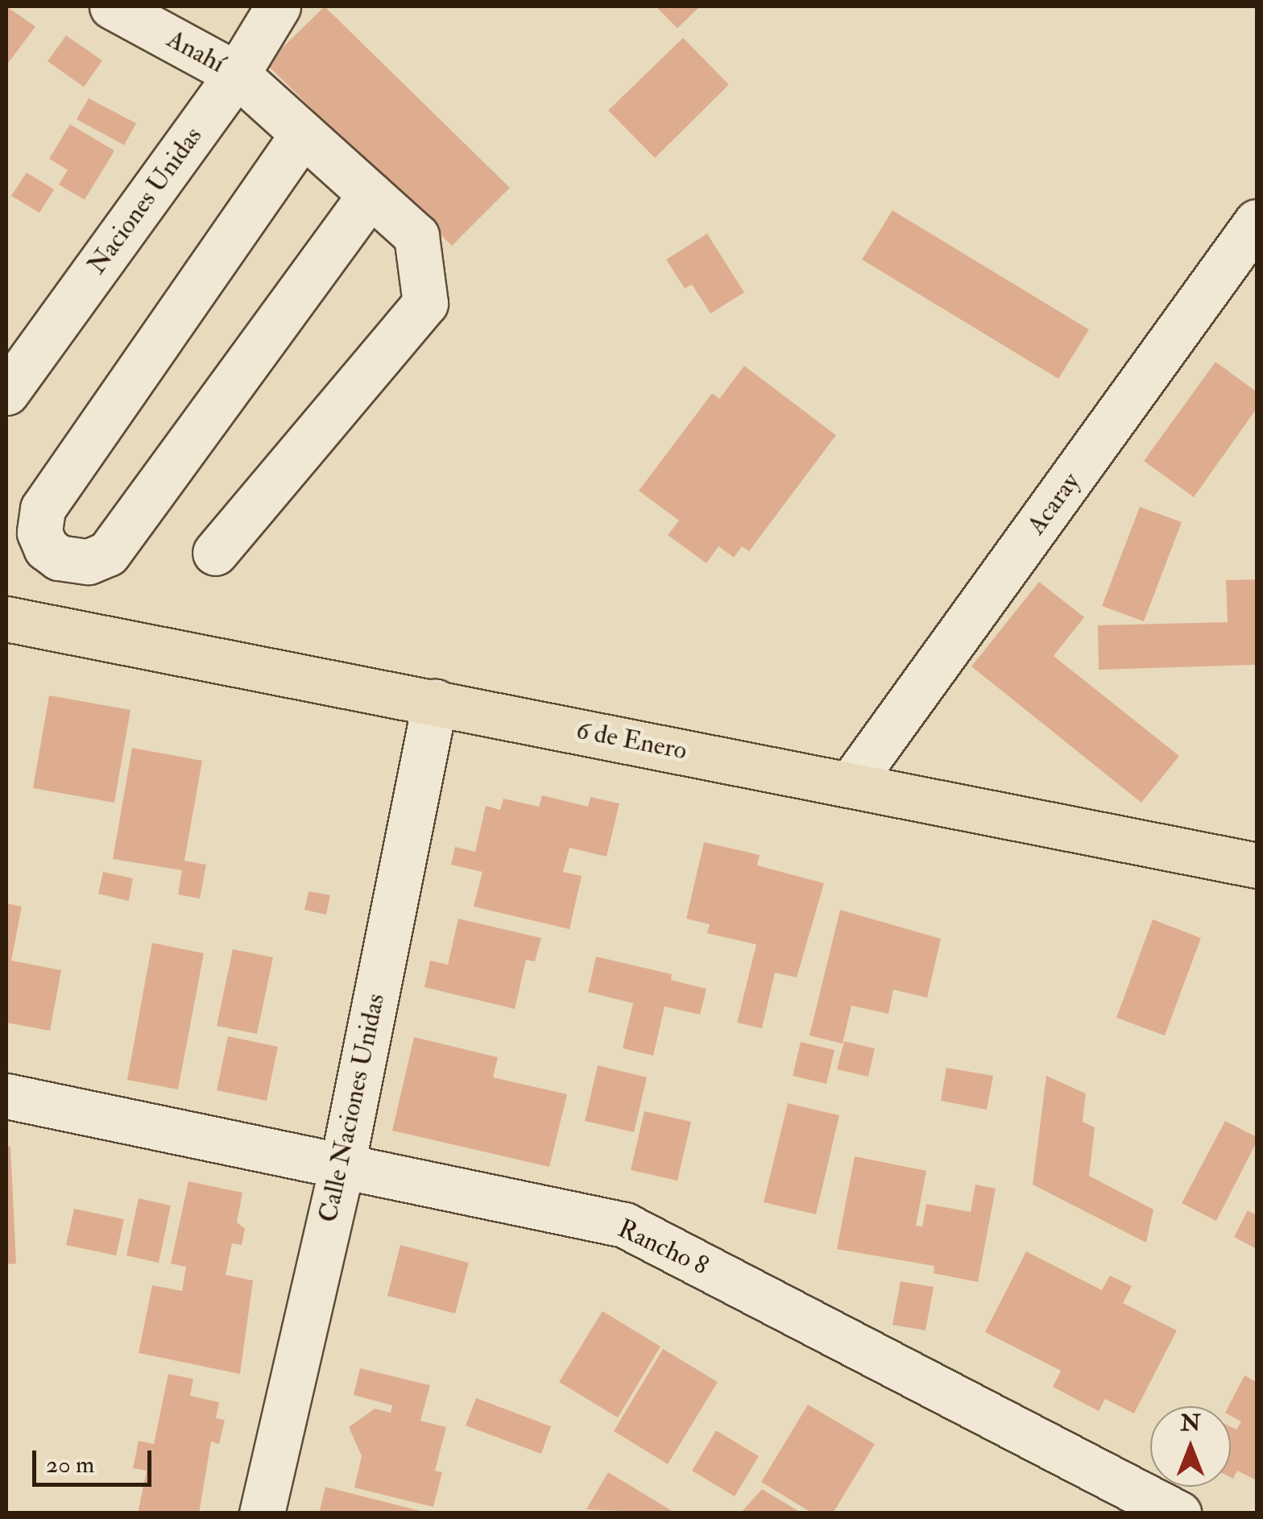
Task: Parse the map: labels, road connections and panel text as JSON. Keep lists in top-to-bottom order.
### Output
{
  "streets": {
    "main road": ["6 de Enero"],
    "street": [
      "Anahí",
      "Naciones Unidas",
      "Acaray",
      "Calle Naciones Unidas",
      "Rancho 8"
    ]
  },
  "crossings": [
    ["Anahí", "Naciones Unidas"],
    ["Acaray", "6 de Enero"],
    ["6 de Enero", "Calle Naciones Unidas"],
    ["Calle Naciones Unidas", "Rancho 8"]
  ],
  "scale_bar": "20 m",
  "north": "top"
}
